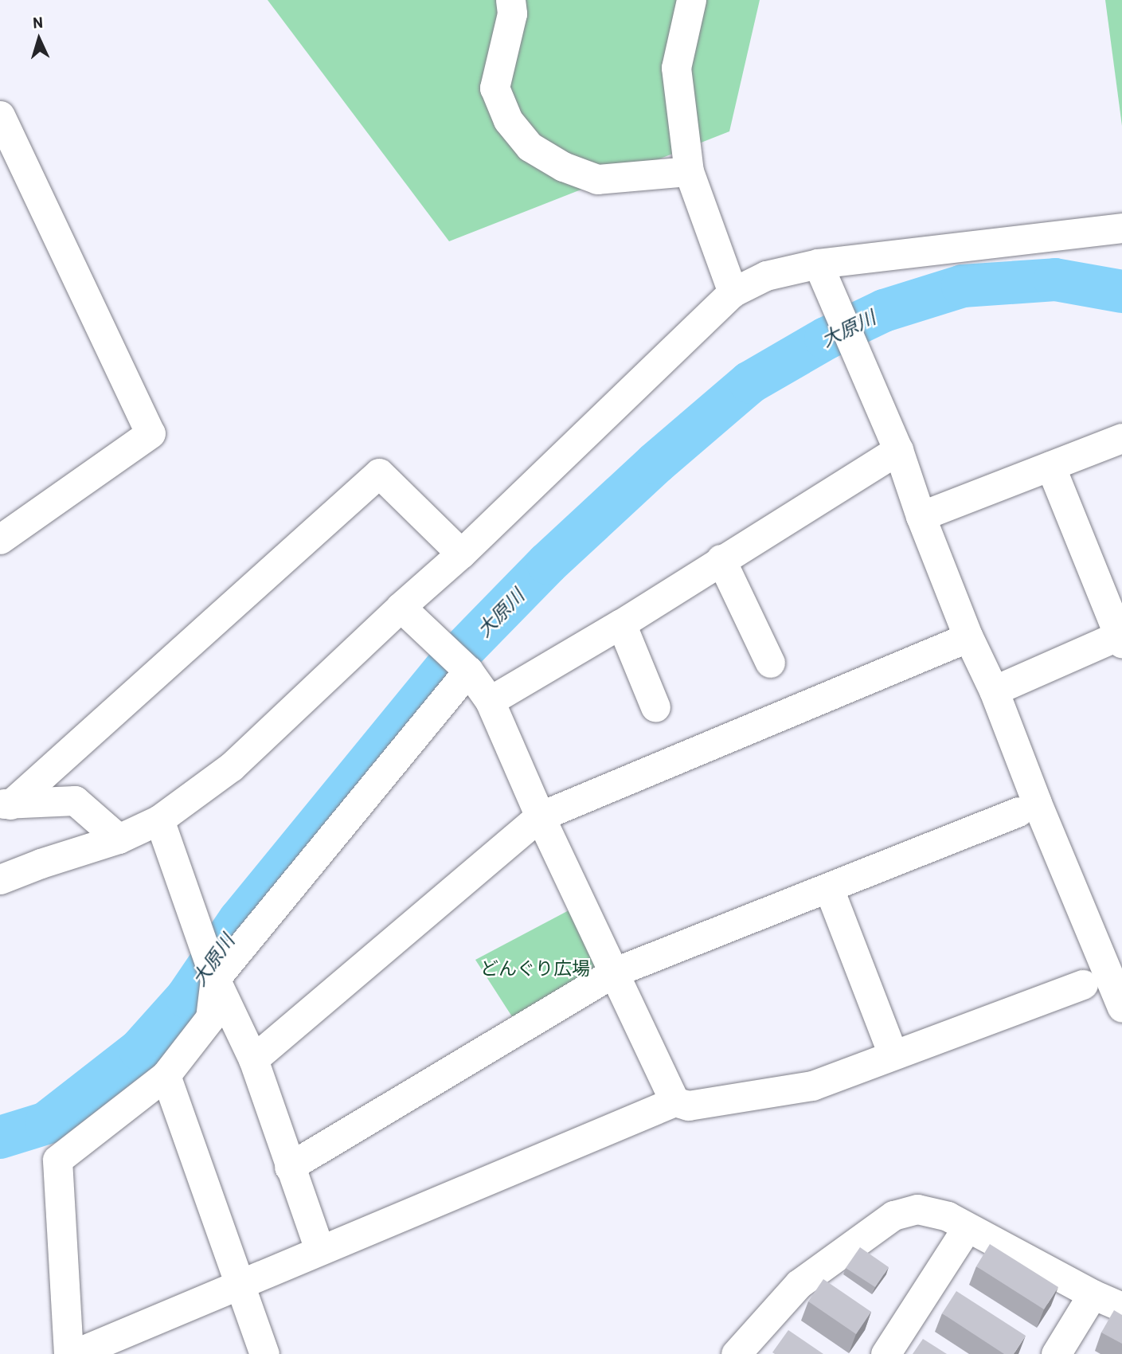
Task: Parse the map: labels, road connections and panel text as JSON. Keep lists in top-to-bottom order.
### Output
{
  "water": ["大原川"],
  "parks": ["どんぐり広場"],
  "north": "top"
}
